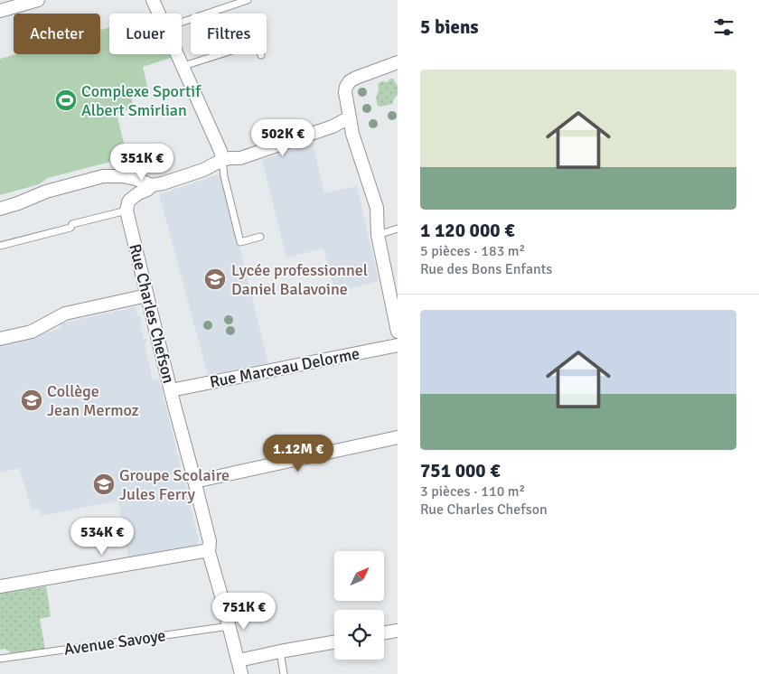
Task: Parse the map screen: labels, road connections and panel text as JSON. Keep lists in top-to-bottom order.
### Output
{
  "streets": {
    "street": ["Rue Charles Chefson", "Rue Marceau Delorme"],
    "lane": ["Avenue Savoye"]
  },
  "crossings": [
    ["Rue Charles Chefson", "Rue Marceau Delorme"],
    ["Rue Charles Chefson", "Avenue Savoye"]
  ],
  "places": {
    "sports": ["Complexe Sportif Albert Smirlian"],
    "school or university": ["Lycée professionnel Daniel Balavoine", "Collège Jean Mermoz", "Groupe Scolaire Jules Ferry"]
  },
  "north": "top right",
  "page": {
    "heading": "5 biens",
    "chip": ["Acheter", "Louer", "Filtres"],
    "list": [
      {
        "name": "1 120 000 €",
        "note": "5 pièces · 183 m² · Rue des Bons Enfants"
      },
      {
        "name": "751 000 €",
        "note": "3 pièces · 110 m² · Rue Charles Chefson"
      }
    ],
    "price": [
      "502K €",
      "351K €",
      "1.12M €",
      "534K €",
      "751K €"
    ]
  }
}
